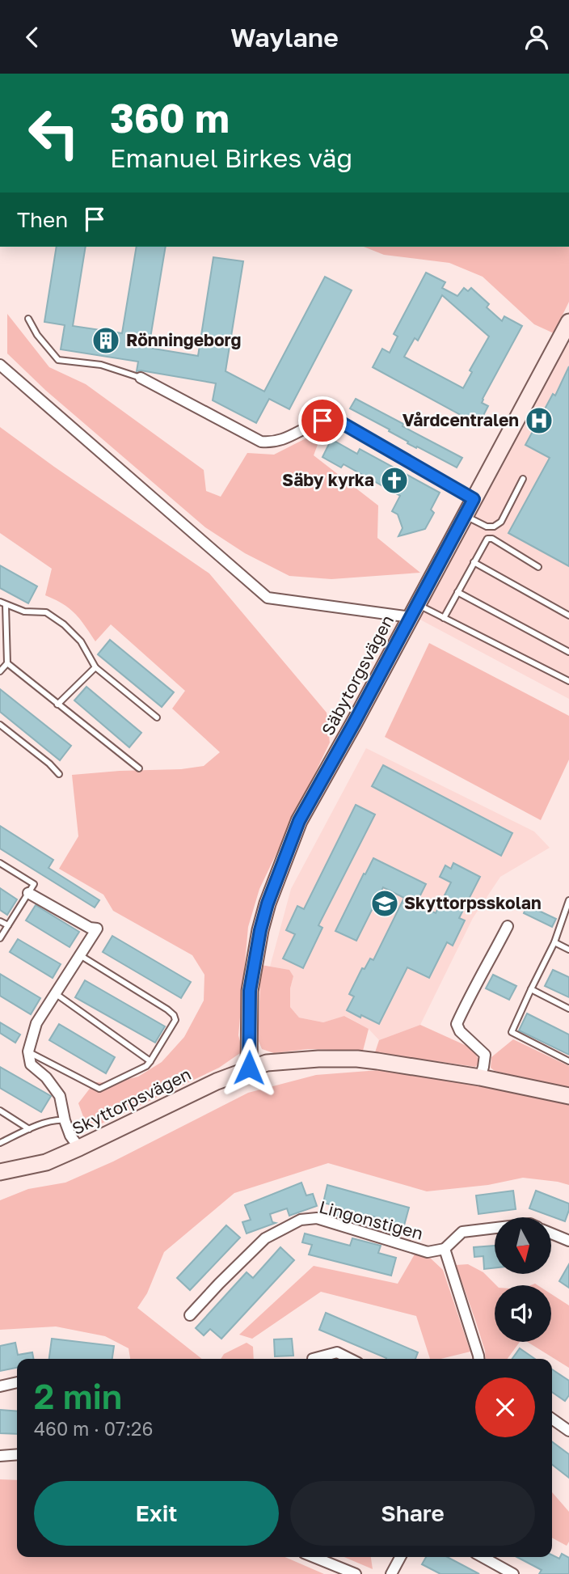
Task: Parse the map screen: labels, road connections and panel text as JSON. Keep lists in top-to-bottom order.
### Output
{
  "streets": {
    "street": ["Säbytorgsvägen", "Skyttorpsvägen", "Lingonstigen"]
  },
  "crossings": [
    ["Säbytorgsvägen", "Skyttorpsvägen"]
  ],
  "places": {
    "building": ["Rönningeborg"],
    "hospital": ["Vårdcentralen"],
    "church": ["Säby kyrka"],
    "school or university": ["Skyttorpsskolan"]
  },
  "north": "bottom",
  "page": {
    "header": "Waylane",
    "turn": ["360 m", "Emanuel Birkes väg"],
    "then": "Then",
    "heading": ["2 min", "460 m · 07:26"],
    "buttons": ["Exit", "Share"]
  }
}
